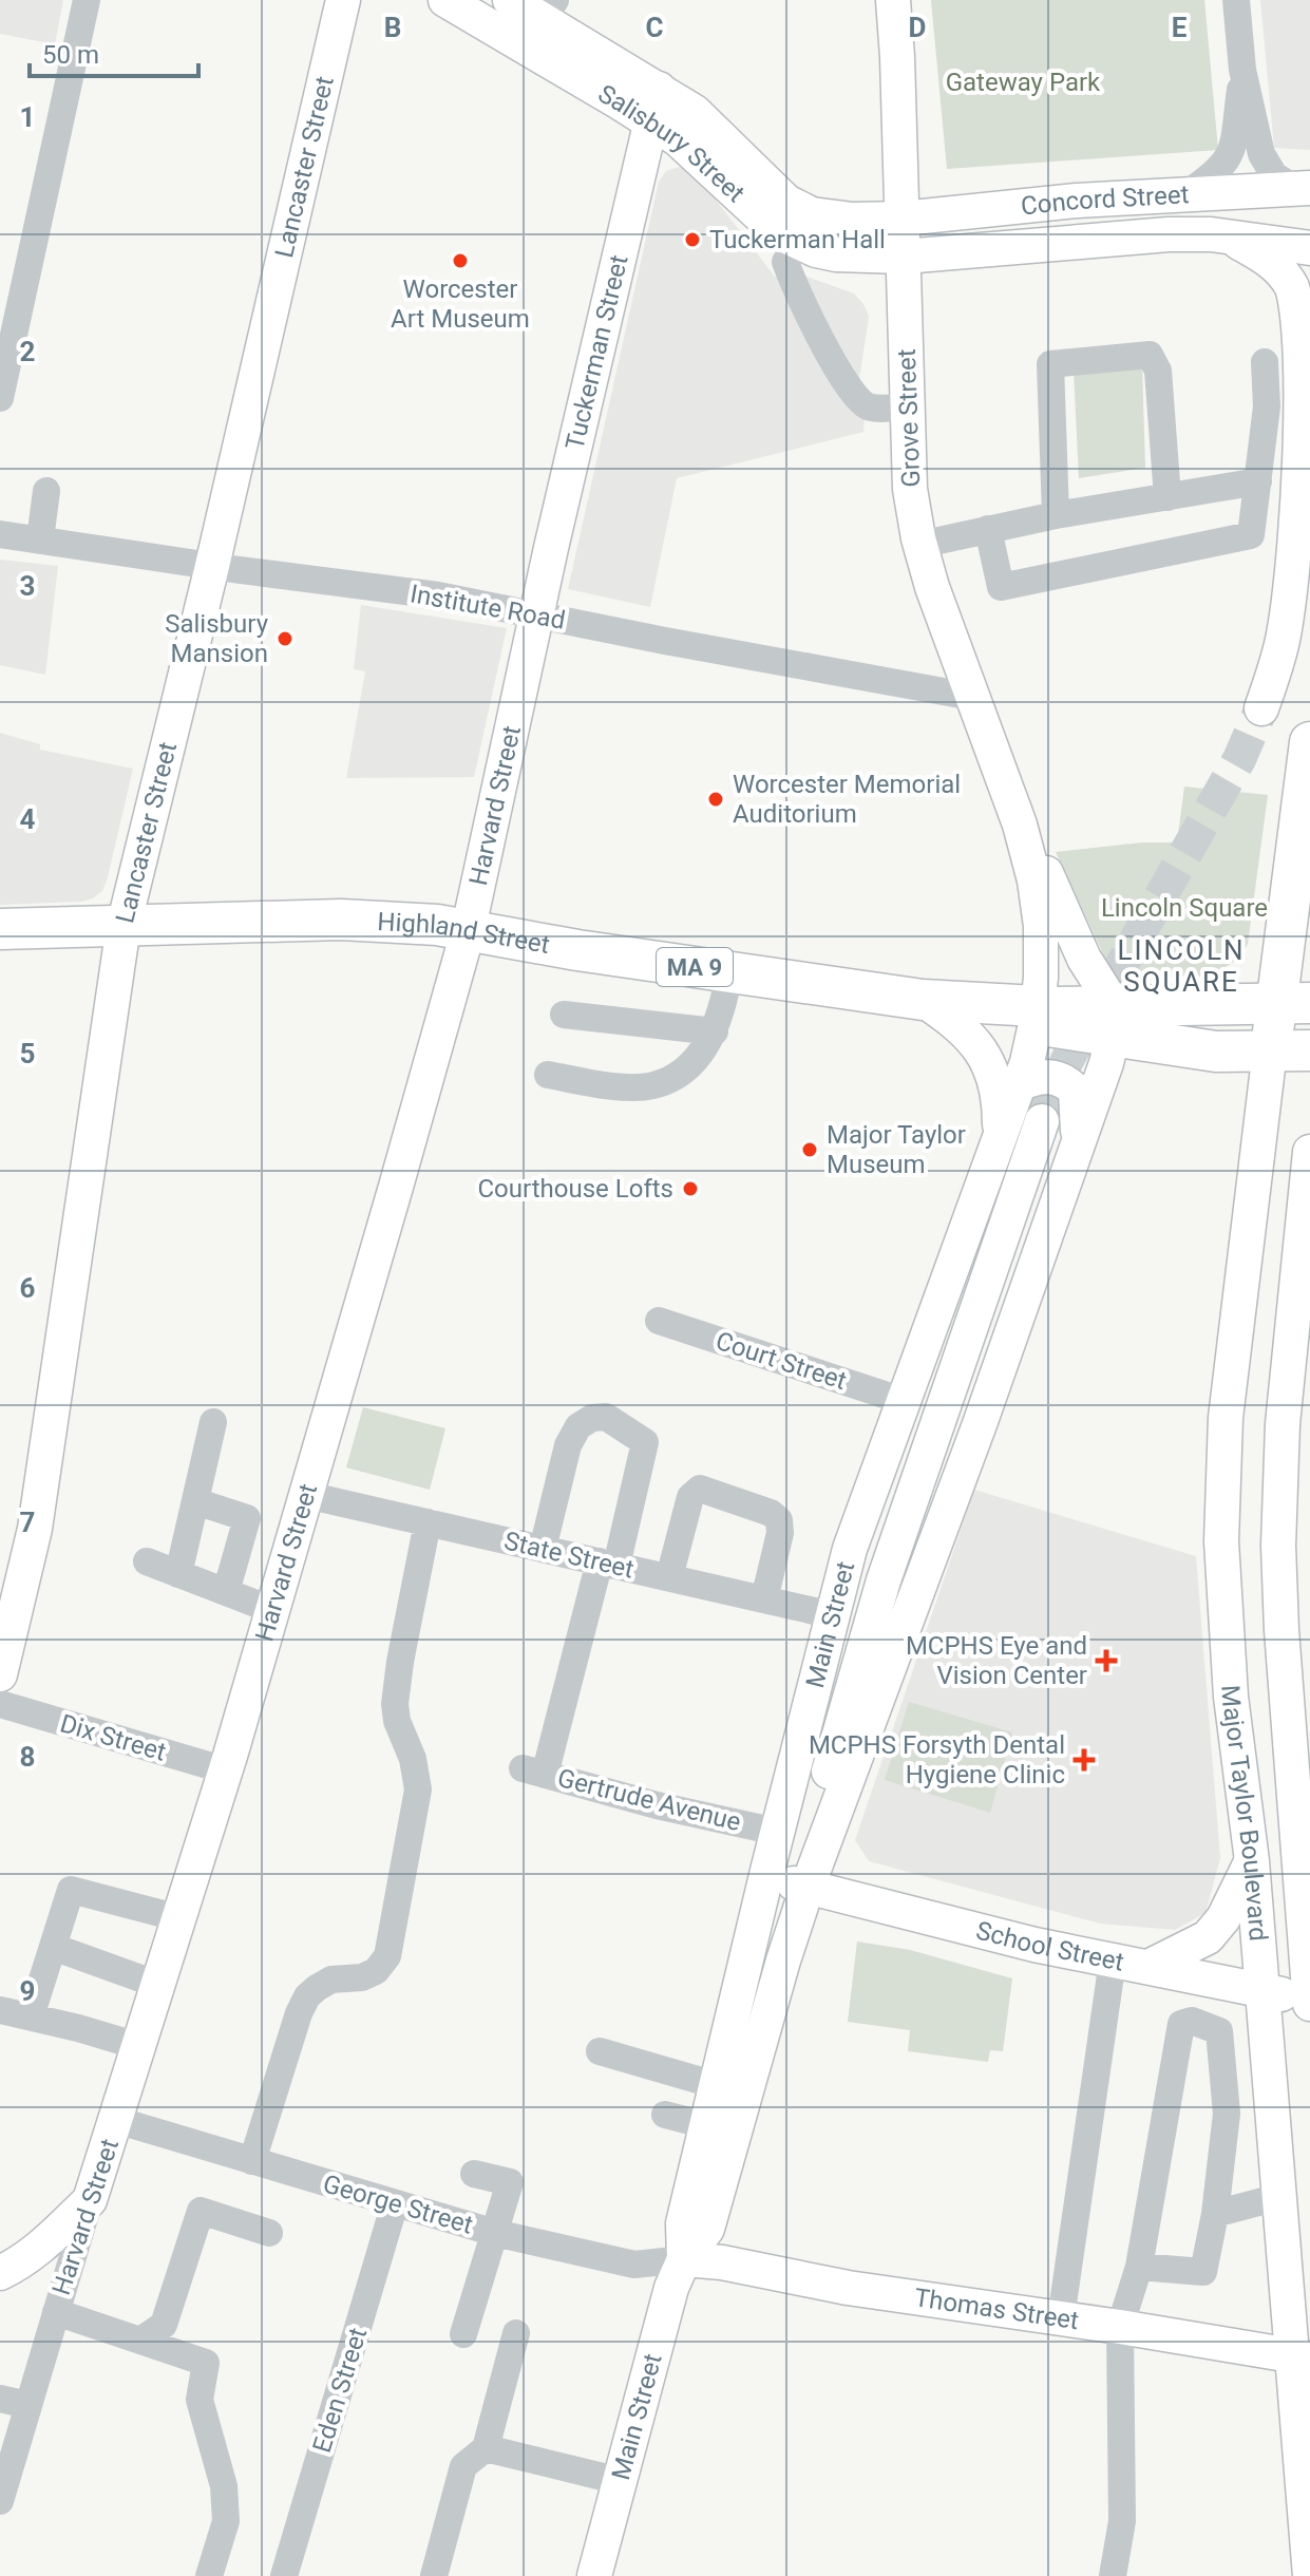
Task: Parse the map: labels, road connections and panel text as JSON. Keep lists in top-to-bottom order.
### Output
{
  "streets": {
    "highway": ["Highland Street", "MA 9"],
    "main road": [
      "Salisbury Street",
      "Lancaster Street",
      "Concord Street",
      "Tuckerman Street",
      "Grove Street",
      "Harvard Street",
      "Main Street",
      "Major Taylor Boulevard",
      "School Street",
      "Thomas Street"
    ],
    "street": [
      "Institute Road",
      "Court Street",
      "State Street",
      "Dix Street",
      "Gertrude Avenue",
      "George Street",
      "Eden Street"
    ]
  },
  "crossings": [
    ["Salisbury Street", "Concord Street"],
    ["Salisbury Street", "Tuckerman Street"],
    ["Salisbury Street", "Grove Street"],
    ["Lancaster Street", "Institute Road"],
    ["Lancaster Street", "Highland Street"],
    ["Concord Street", "Grove Street"],
    ["Tuckerman Street", "Institute Road"],
    ["Tuckerman Street", "Harvard Street"],
    ["Grove Street", "Institute Road"],
    ["Grove Street", "Highland Street"],
    ["Grove Street", "MA 9"],
    ["Grove Street", "Main Street"],
    ["Institute Road", "Harvard Street"],
    ["Harvard Street", "Highland Street"],
    ["Harvard Street", "State Street"],
    ["Harvard Street", "Dix Street"],
    ["Harvard Street", "George Street"],
    ["Highland Street", "MA 9"],
    ["Highland Street", "Main Street"],
    ["MA 9", "Main Street"],
    ["MA 9", "Major Taylor Boulevard"],
    ["Court Street", "Main Street"],
    ["State Street", "Main Street"],
    ["State Street", "Gertrude Avenue"],
    ["Main Street", "Gertrude Avenue"],
    ["Main Street", "School Street"],
    ["Main Street", "George Street"],
    ["Main Street", "Thomas Street"],
    ["Major Taylor Boulevard", "School Street"],
    ["Major Taylor Boulevard", "Thomas Street"],
    ["George Street", "Thomas Street"],
    ["George Street", "Eden Street"]
  ],
  "districts": ["LINCOLN SQUARE"],
  "parks": ["Gateway Park", "Lincoln Square"],
  "places": {
    "other": [
      "Tuckerman Hall",
      "Worcester Art Museum",
      "Salisbury Mansion",
      "Worcester Memorial Auditorium",
      "Major Taylor Museum",
      "Courthouse Lofts"
    ],
    "health": ["MCPHS Eye and Vision Center", "MCPHS Forsyth Dental Hygiene Clinic"]
  },
  "scale_bar": "50 m",
  "grid": {
    "columns": [
      "B",
      "C",
      "D",
      "E"
    ],
    "rows": [
      "1",
      "2",
      "3",
      "4",
      "5",
      "6",
      "7",
      "8",
      "9"
    ]
  }
}
